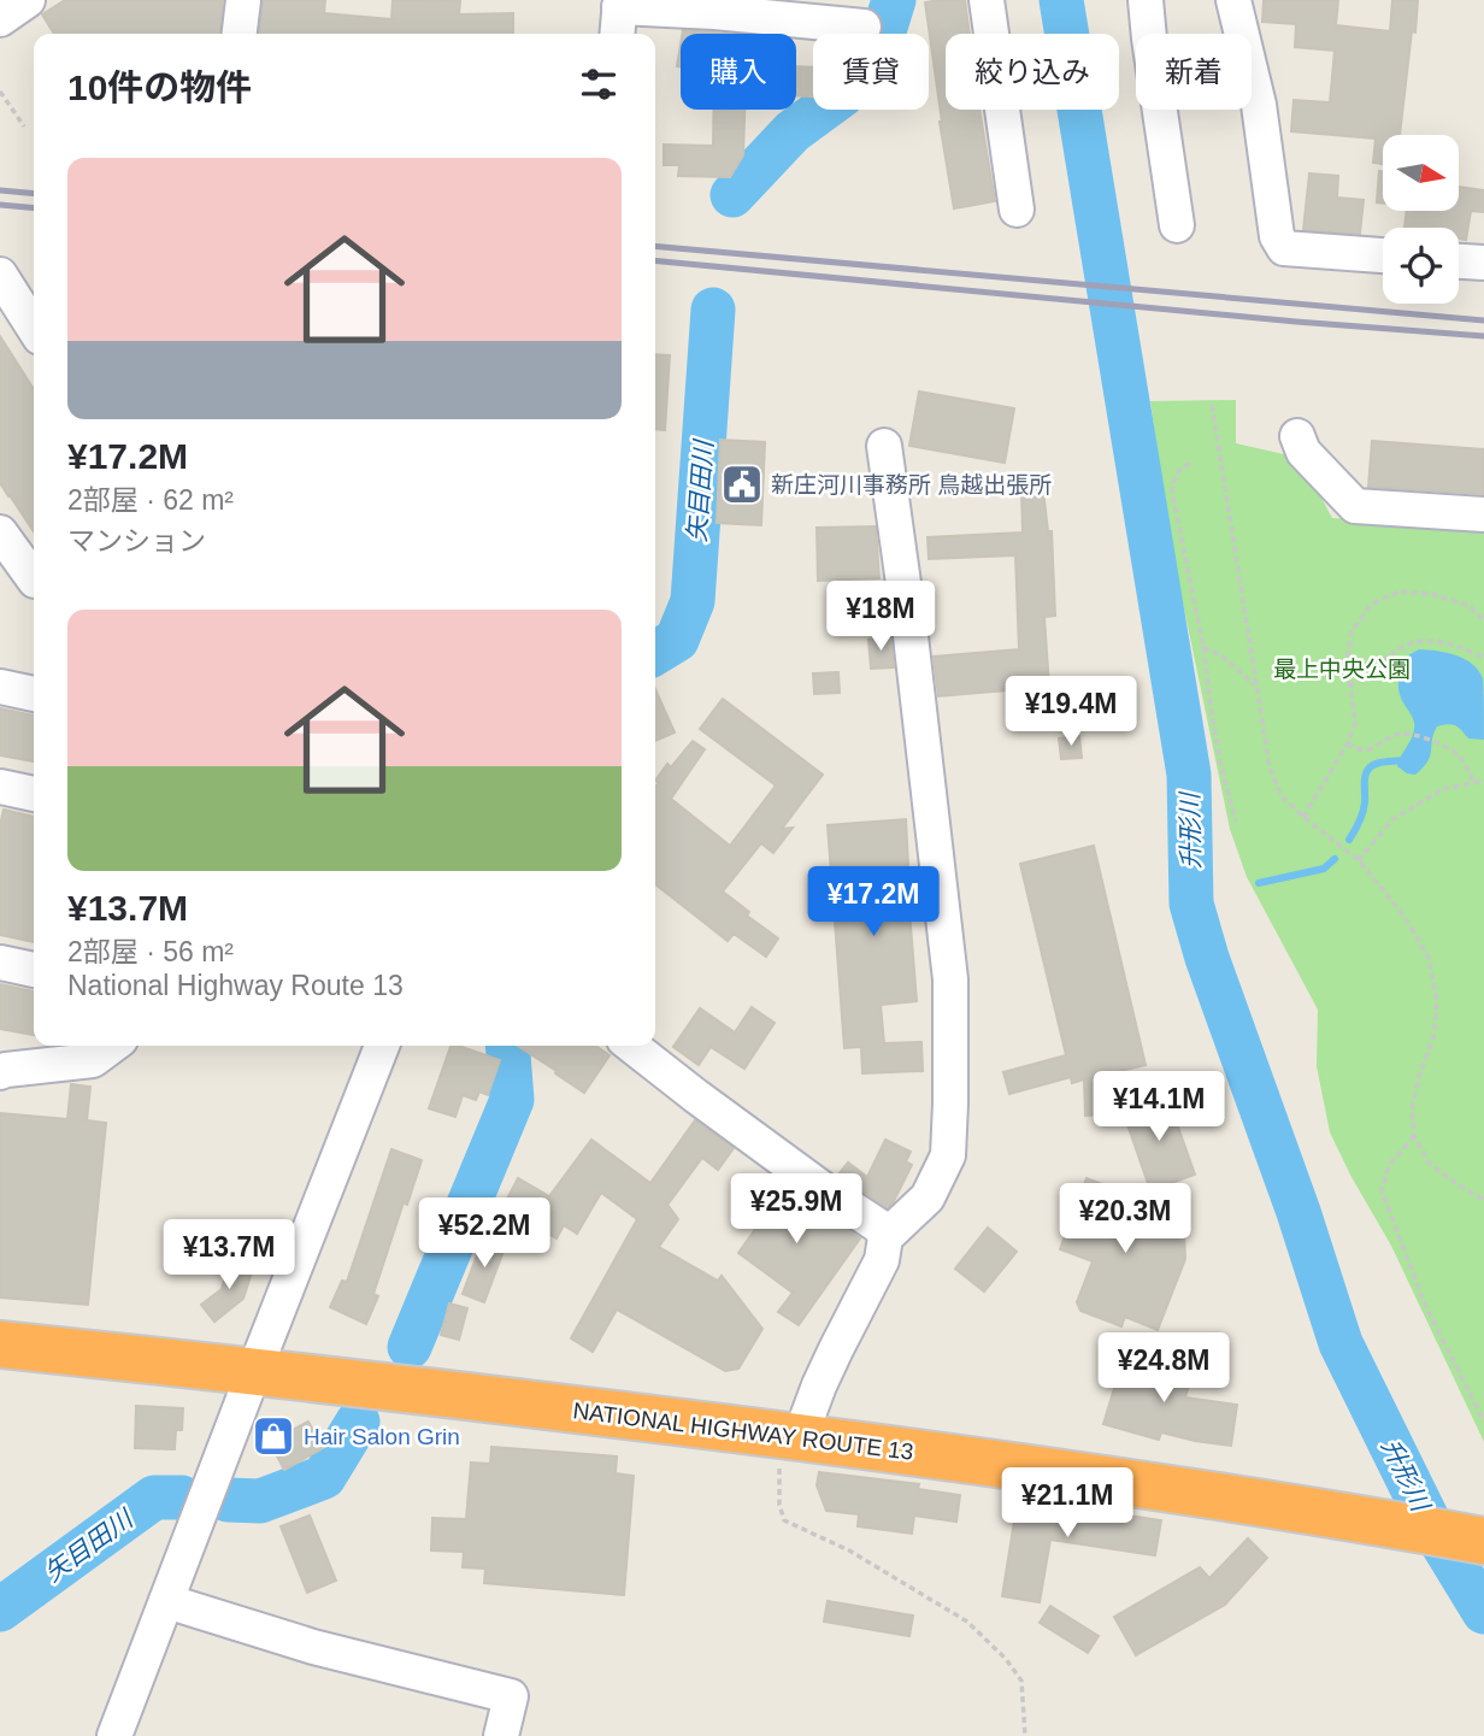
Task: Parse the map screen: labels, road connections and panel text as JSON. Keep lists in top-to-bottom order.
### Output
{
  "streets": {
    "highway": ["NATIONAL HIGHWAY ROUTE 13"]
  },
  "water": ["矢目田川", "升形川"],
  "parks": ["最上中央公園"],
  "places": {
    "public building": ["新庄河川事務所 鳥越出張所"],
    "shop": ["Hair Salon Grin"]
  },
  "north": "right",
  "page": {
    "chip": [
      "購入",
      "賃貸",
      "絞り込み",
      "新着"
    ],
    "heading": "10件の物件",
    "list": [
      {
        "name": "¥17.2M",
        "note": "2部屋 · 62 m² · マンション"
      },
      {
        "name": "¥13.7M",
        "note": "2部屋 · 56 m² · National Highway Route 13"
      }
    ],
    "price": [
      "¥18M",
      "¥19.4M",
      "¥17.2M",
      "¥14.1M",
      "¥25.9M",
      "¥20.3M",
      "¥52.2M",
      "¥13.7M",
      "¥24.8M",
      "¥21.1M"
    ]
  }
}
